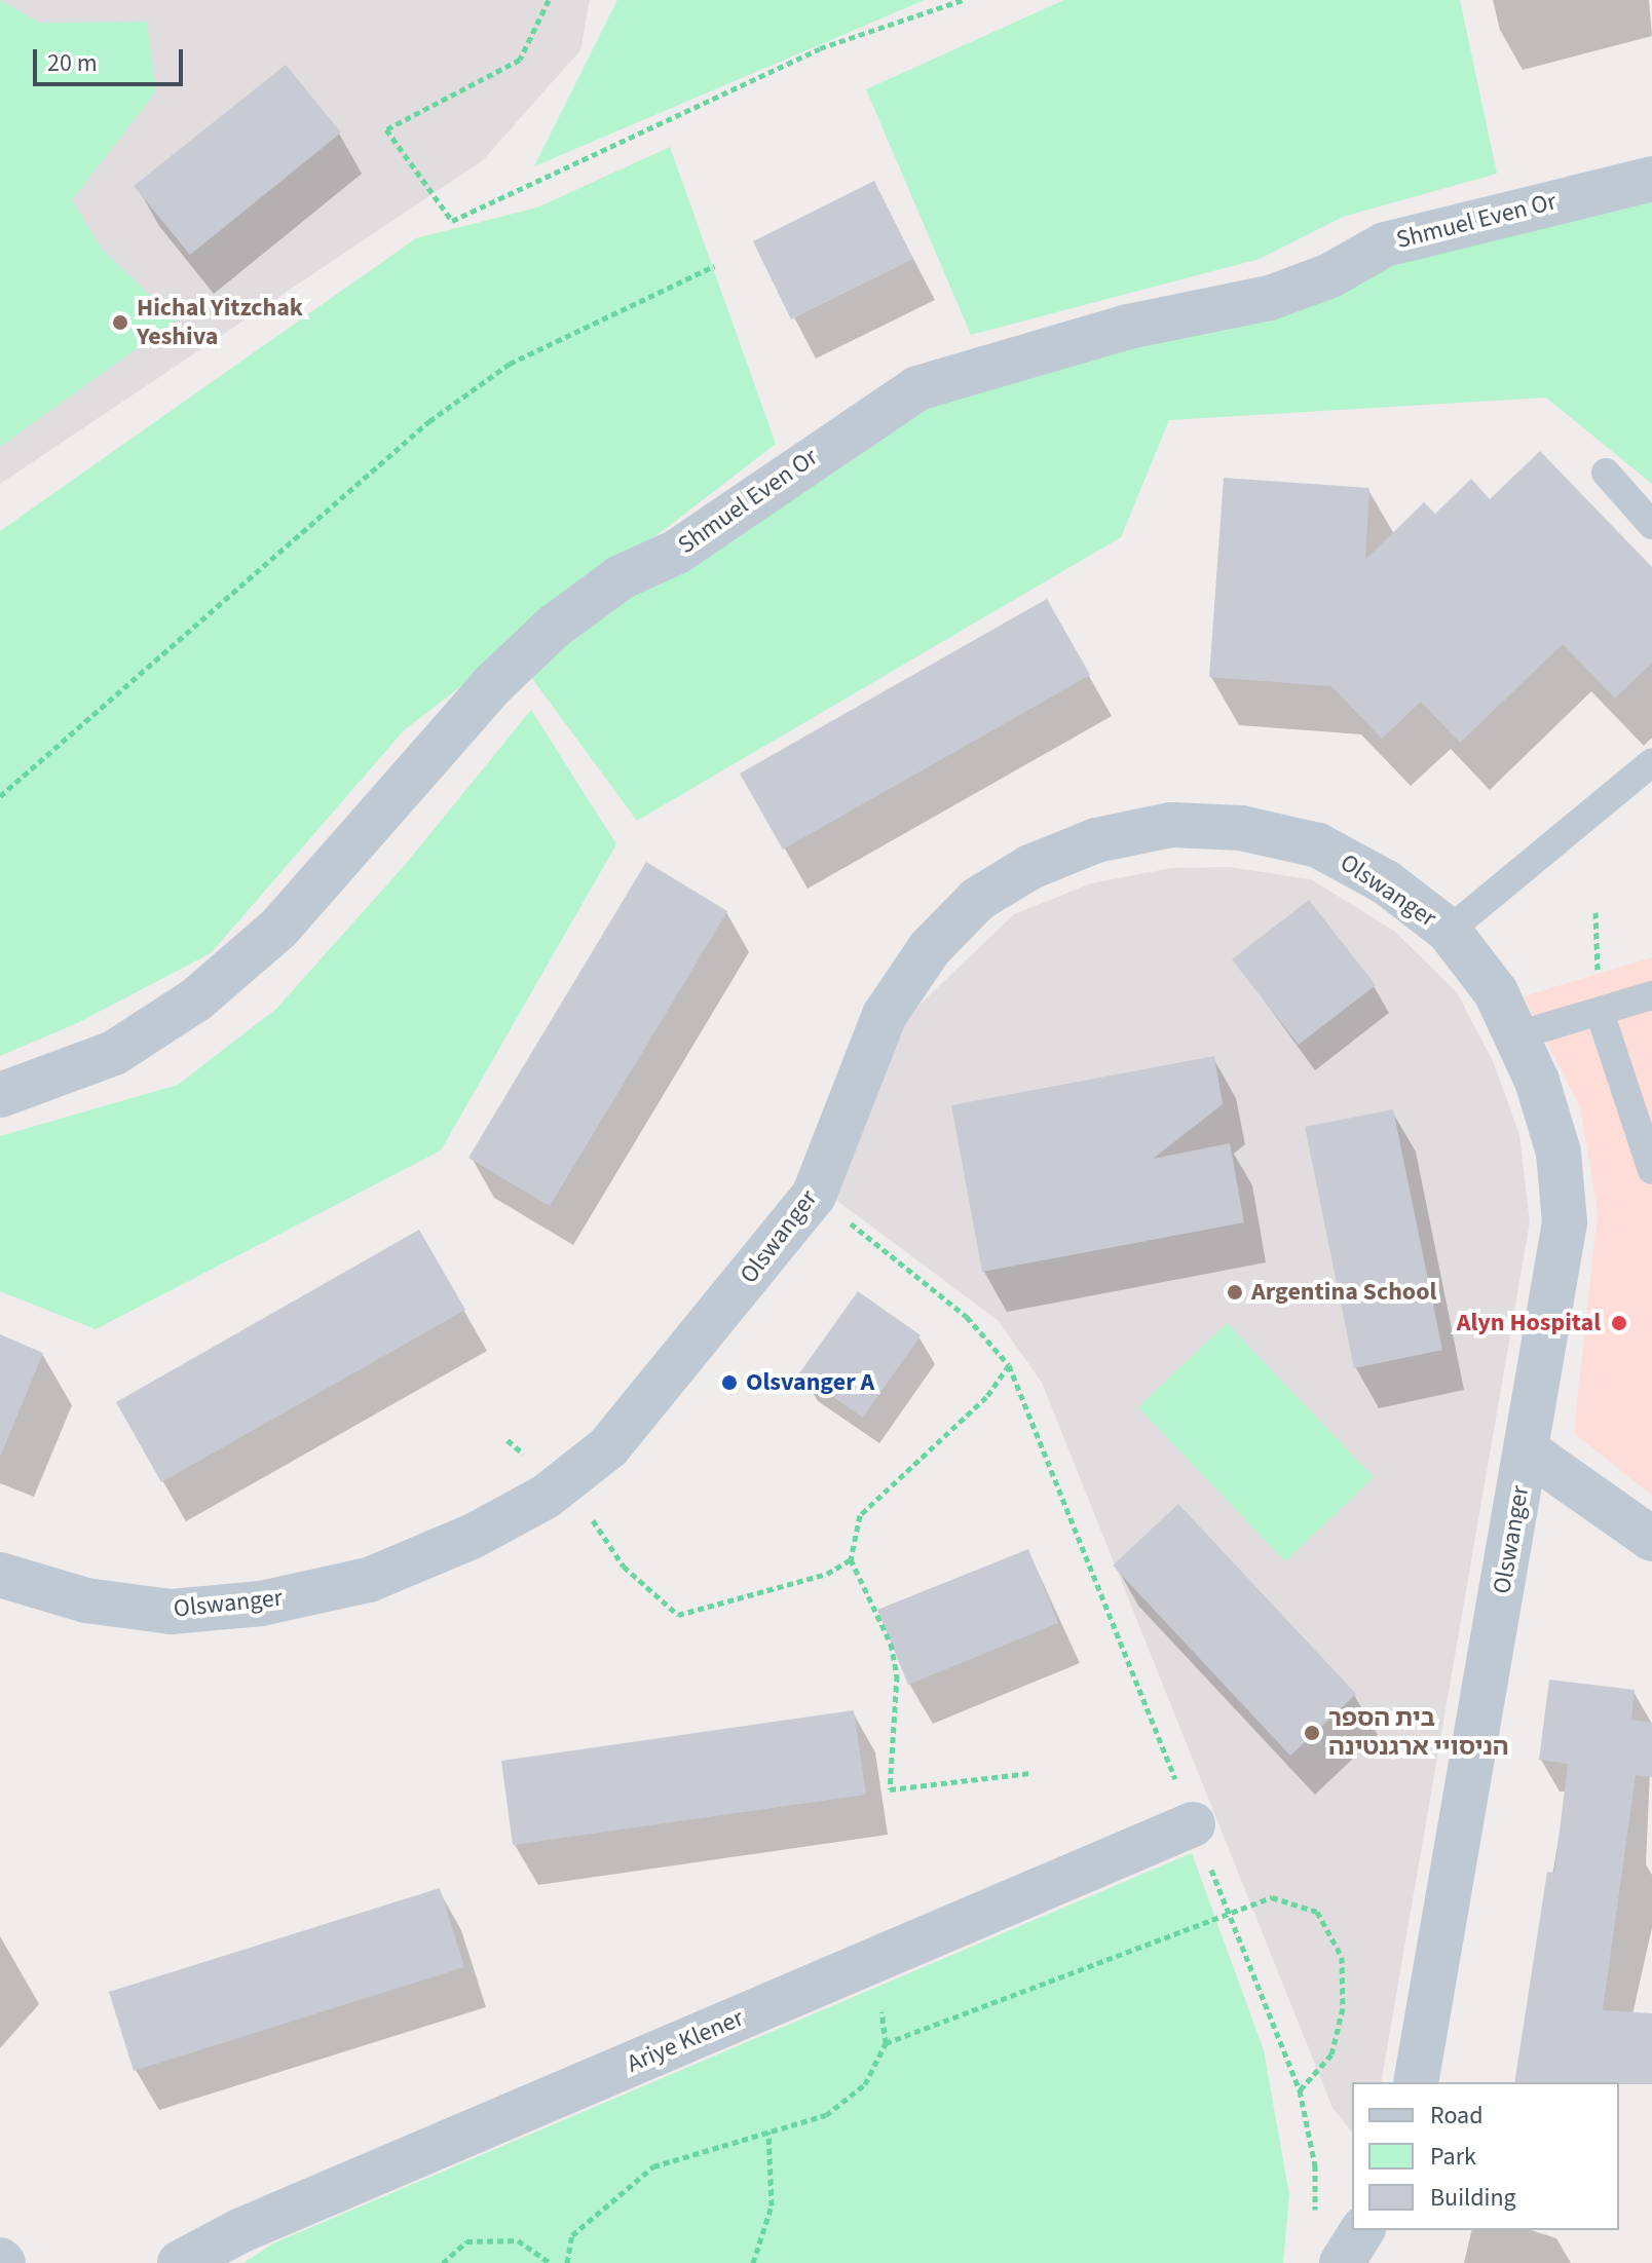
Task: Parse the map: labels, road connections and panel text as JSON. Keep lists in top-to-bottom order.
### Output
{
  "streets": {
    "street": ["Shmuel Even Or", "Olswanger", "Ariye Klener"]
  },
  "places": [
    "Hichal Yitzchak Yeshiva",
    "Argentina School",
    "Alyn Hospital",
    "Olsvanger A",
    "בית הספר הניסויי ארגנטינה"
  ],
  "legend": ["Road", "Park", "Building"],
  "scale_bar": "20 m"
}
